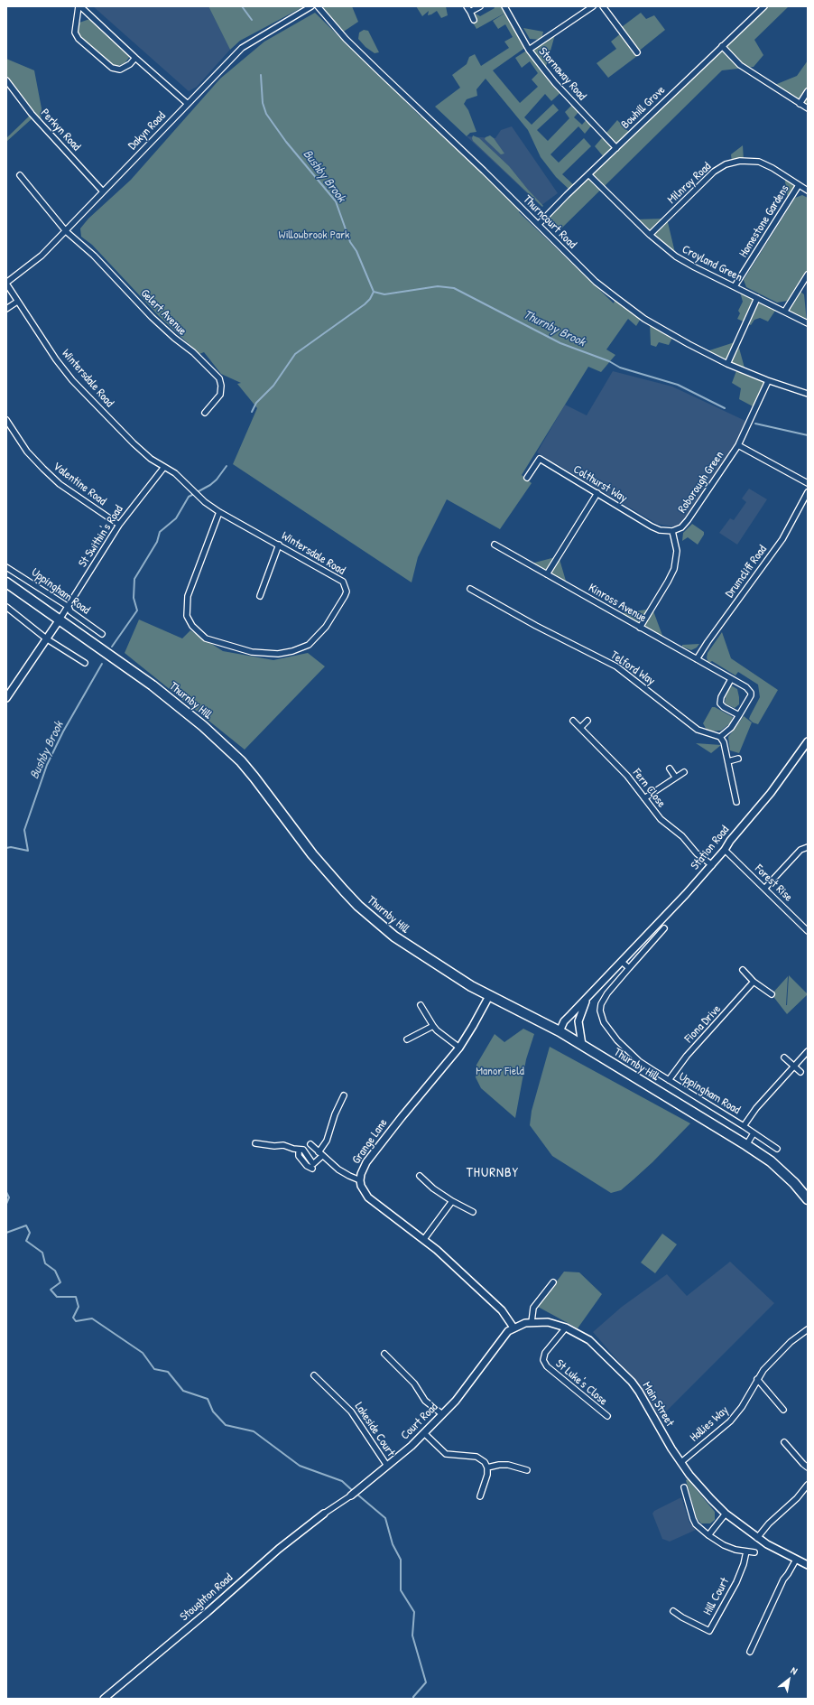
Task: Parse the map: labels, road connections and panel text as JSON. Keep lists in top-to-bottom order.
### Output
{
  "streets": {
    "highway": ["Thurnby Hill"],
    "street": [
      "Stornaway Road",
      "Bowhill Grove",
      "Perkyn Road",
      "Dakyn Road",
      "Milnroy Road",
      "Homestone Gardens",
      "Thurncourt Road",
      "Croyland Green",
      "Gelert Avenue",
      "Wintersdale Road",
      "Roborough Green",
      "Valentine Road",
      "Colthurst Way",
      "St Swithin's Road",
      "Drumcliff Road",
      "Uppingham Road",
      "Kinross Avenue",
      "Telford Way",
      "Fern Close",
      "Station Road",
      "Forest Rise",
      "Fiona Drive",
      "Grange Lane",
      "St Luke's Close",
      "Main Street",
      "Court Road",
      "Hollies Way",
      "Lakeside Court",
      "Hill Court",
      "Stoughton Road"
    ]
  },
  "crossings": [
    ["Stornaway Road", "Bowhill Grove"],
    ["Bowhill Grove", "Thurncourt Road"],
    ["Bowhill Grove", "Croyland Green"],
    ["Perkyn Road", "Dakyn Road"],
    ["Dakyn Road", "Gelert Avenue"],
    ["Dakyn Road", "Wintersdale Road"],
    ["Milnroy Road", "Homestone Gardens"],
    ["Milnroy Road", "Croyland Green"],
    ["Homestone Gardens", "Croyland Green"],
    ["Thurncourt Road", "Roborough Green"],
    ["Wintersdale Road", "St Swithin's Road"],
    ["Roborough Green", "Colthurst Way"],
    ["Valentine Road", "St Swithin's Road"],
    ["St Swithin's Road", "Uppingham Road"],
    ["St Swithin's Road", "Thurnby Hill"],
    ["Drumcliff Road", "Kinross Avenue"],
    ["Uppingham Road", "Fiona Drive"],
    ["Kinross Avenue", "Telford Way"],
    ["Thurnby Hill", "Station Road"],
    ["Thurnby Hill", "Grange Lane"],
    ["Fern Close", "Station Road"],
    ["Station Road", "Forest Rise"],
    ["Grange Lane", "Main Street"],
    ["Grange Lane", "Court Road"],
    ["St Luke's Close", "Main Street"],
    ["Main Street", "Court Road"],
    ["Main Street", "Hollies Way"],
    ["Court Road", "Lakeside Court"],
    ["Court Road", "Stoughton Road"]
  ],
  "districts": ["THURNBY"],
  "water": ["Bushby Brook", "Thurnby Brook"],
  "parks": ["Willowbrook Park", "Manor Field"],
  "north": "top right"
}
